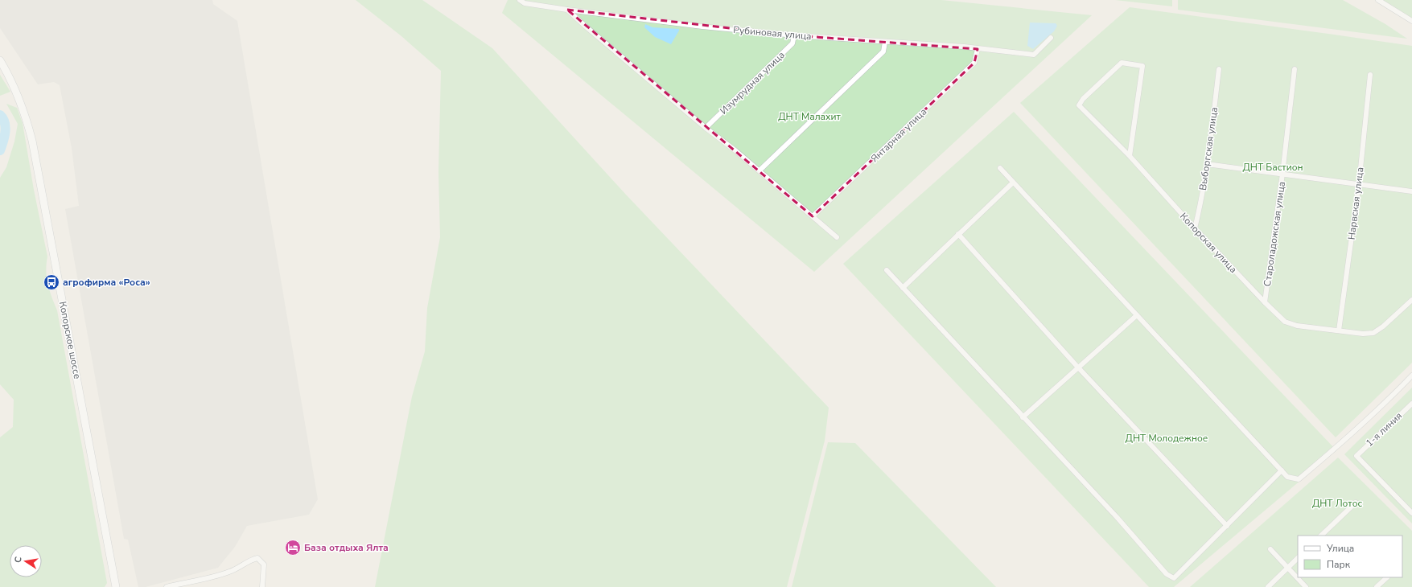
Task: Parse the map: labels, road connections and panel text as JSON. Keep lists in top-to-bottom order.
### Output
{
  "streets": {
    "main road": ["Копорское шоссе"],
    "street": [
      "Рубиновая улица",
      "Изумрудная улица",
      "Янтарная улица",
      "Выборгская улица",
      "Нарвская улица",
      "Староладожская улица",
      "Копорская улица",
      "1-я линия"
    ]
  },
  "crossings": [
    ["Рубиновая улица", "Изумрудная улица"],
    ["Рубиновая улица", "Янтарная улица"],
    ["Выборгская улица", "Копорская улица"],
    ["Нарвская улица", "Копорская улица"],
    ["Староладожская улица", "Копорская улица"]
  ],
  "parks": [
    "ДНТ Малахит",
    "ДНТ Бастион",
    "ДНТ Молодежное",
    "ДНТ Лотос"
  ],
  "places": {
    "bus stop": ["агрофирма «Роса»"],
    "hotel": ["База отдыха Ялта"]
  },
  "legend": ["Улица", "Парк"],
  "north": "left"
}
